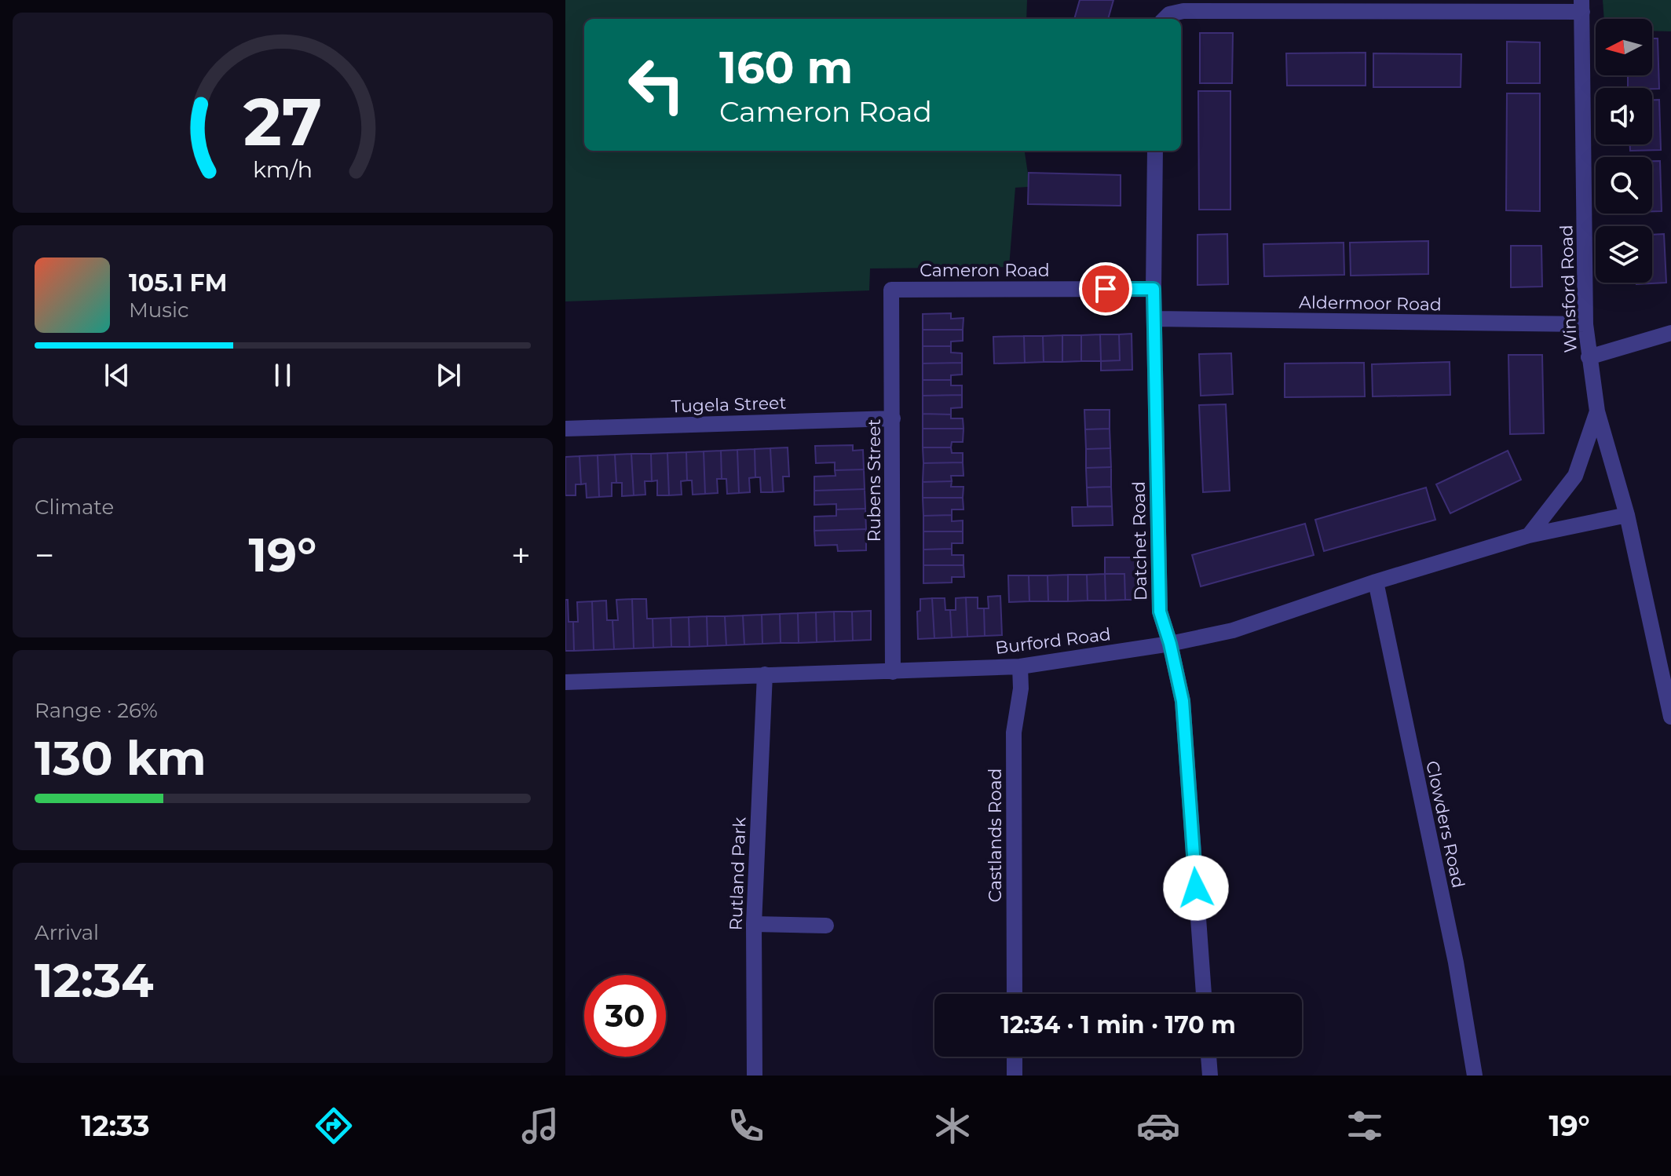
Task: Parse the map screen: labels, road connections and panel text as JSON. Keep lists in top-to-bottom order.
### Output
{
  "streets": {
    "street": [
      "Cameron Road",
      "Winsford Road",
      "Aldermoor Road",
      "Tugela Street",
      "Rubens Street",
      "Datchet Road",
      "Burford Road",
      "Clowders Road",
      "Castlands Road",
      "Rutland Park"
    ]
  },
  "crossings": [
    ["Cameron Road", "Rubens Street"],
    ["Cameron Road", "Datchet Road"],
    ["Winsford Road", "Aldermoor Road"],
    ["Winsford Road", "Burford Road"],
    ["Aldermoor Road", "Datchet Road"],
    ["Tugela Street", "Rubens Street"],
    ["Rubens Street", "Burford Road"],
    ["Datchet Road", "Burford Road"],
    ["Burford Road", "Clowders Road"],
    ["Burford Road", "Castlands Road"],
    ["Burford Road", "Rutland Park"]
  ],
  "north": "left",
  "page": {
    "turn": ["160 m", "Cameron Road"],
    "song": ["105.1 FM", "Music"],
    "tile": [
      "Climate",
      ["Range · 26%", "130 km"],
      ["Arrival", "12:34"]
    ],
    "heat": ["−", "19°", "+"],
    "limit": "30",
    "trip": "12:34 · 1 min · 170 m",
    "tabs": ["12:33", "19°"],
    "gauge": ["27", "km/h"]
  }
}
